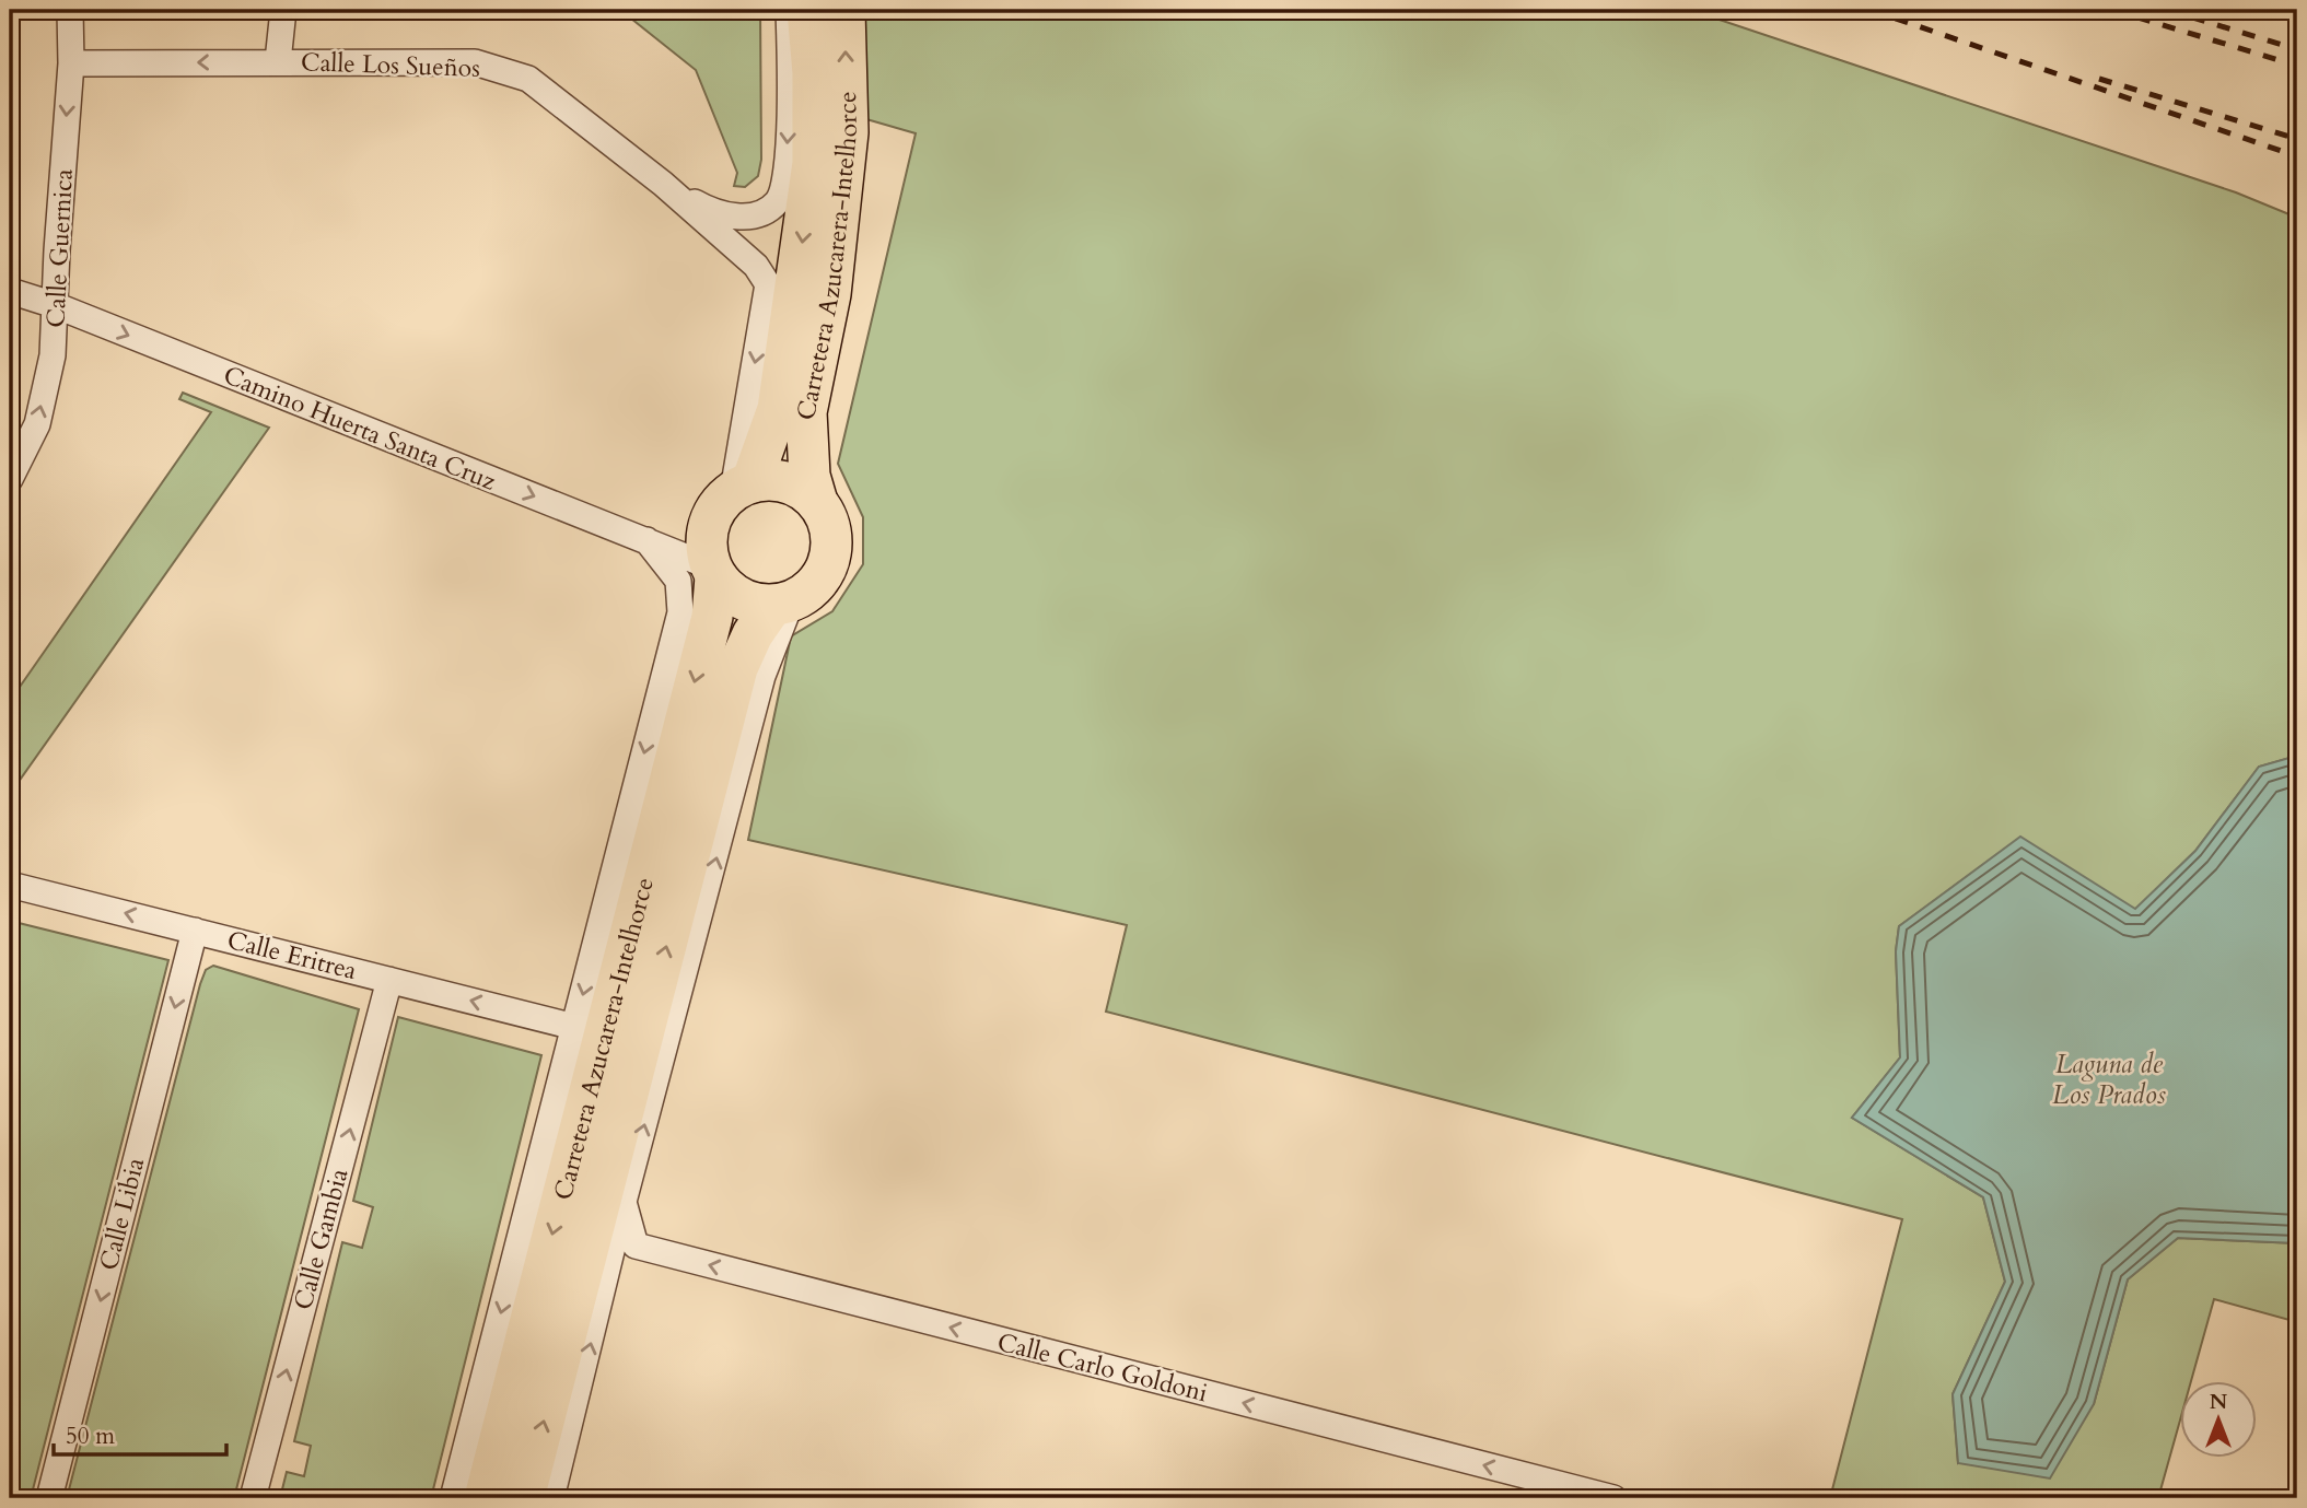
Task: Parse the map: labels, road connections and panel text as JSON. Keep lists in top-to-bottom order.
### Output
{
  "streets": {
    "main road": ["Carretera Azucarera-Intelhorce"],
    "street": [
      "Calle Los Sueños",
      "Calle Guernica",
      "Camino Huerta Santa Cruz",
      "Calle Eritrea",
      "Calle Libia",
      "Calle Gambia",
      "Calle Carlo Goldoni"
    ]
  },
  "crossings": [
    ["Calle Los Sueños", "Calle Guernica"],
    ["Calle Los Sueños", "Carretera Azucarera-Intelhorce"],
    ["Calle Los Sueños", "Camino Huerta Santa Cruz"],
    ["Calle Guernica", "Camino Huerta Santa Cruz"],
    ["Carretera Azucarera-Intelhorce", "Camino Huerta Santa Cruz"],
    ["Carretera Azucarera-Intelhorce", "Calle Eritrea"],
    ["Calle Eritrea", "Calle Libia"],
    ["Calle Eritrea", "Calle Gambia"]
  ],
  "one_way": [
    "Camino Huerta Santa Cruz",
    "Calle Eritrea",
    "Calle Libia",
    "Calle Gambia",
    "Calle Carlo Goldoni"
  ],
  "water": ["Laguna de Los Prados"],
  "scale_bar": "50 m",
  "north": "top"
}
